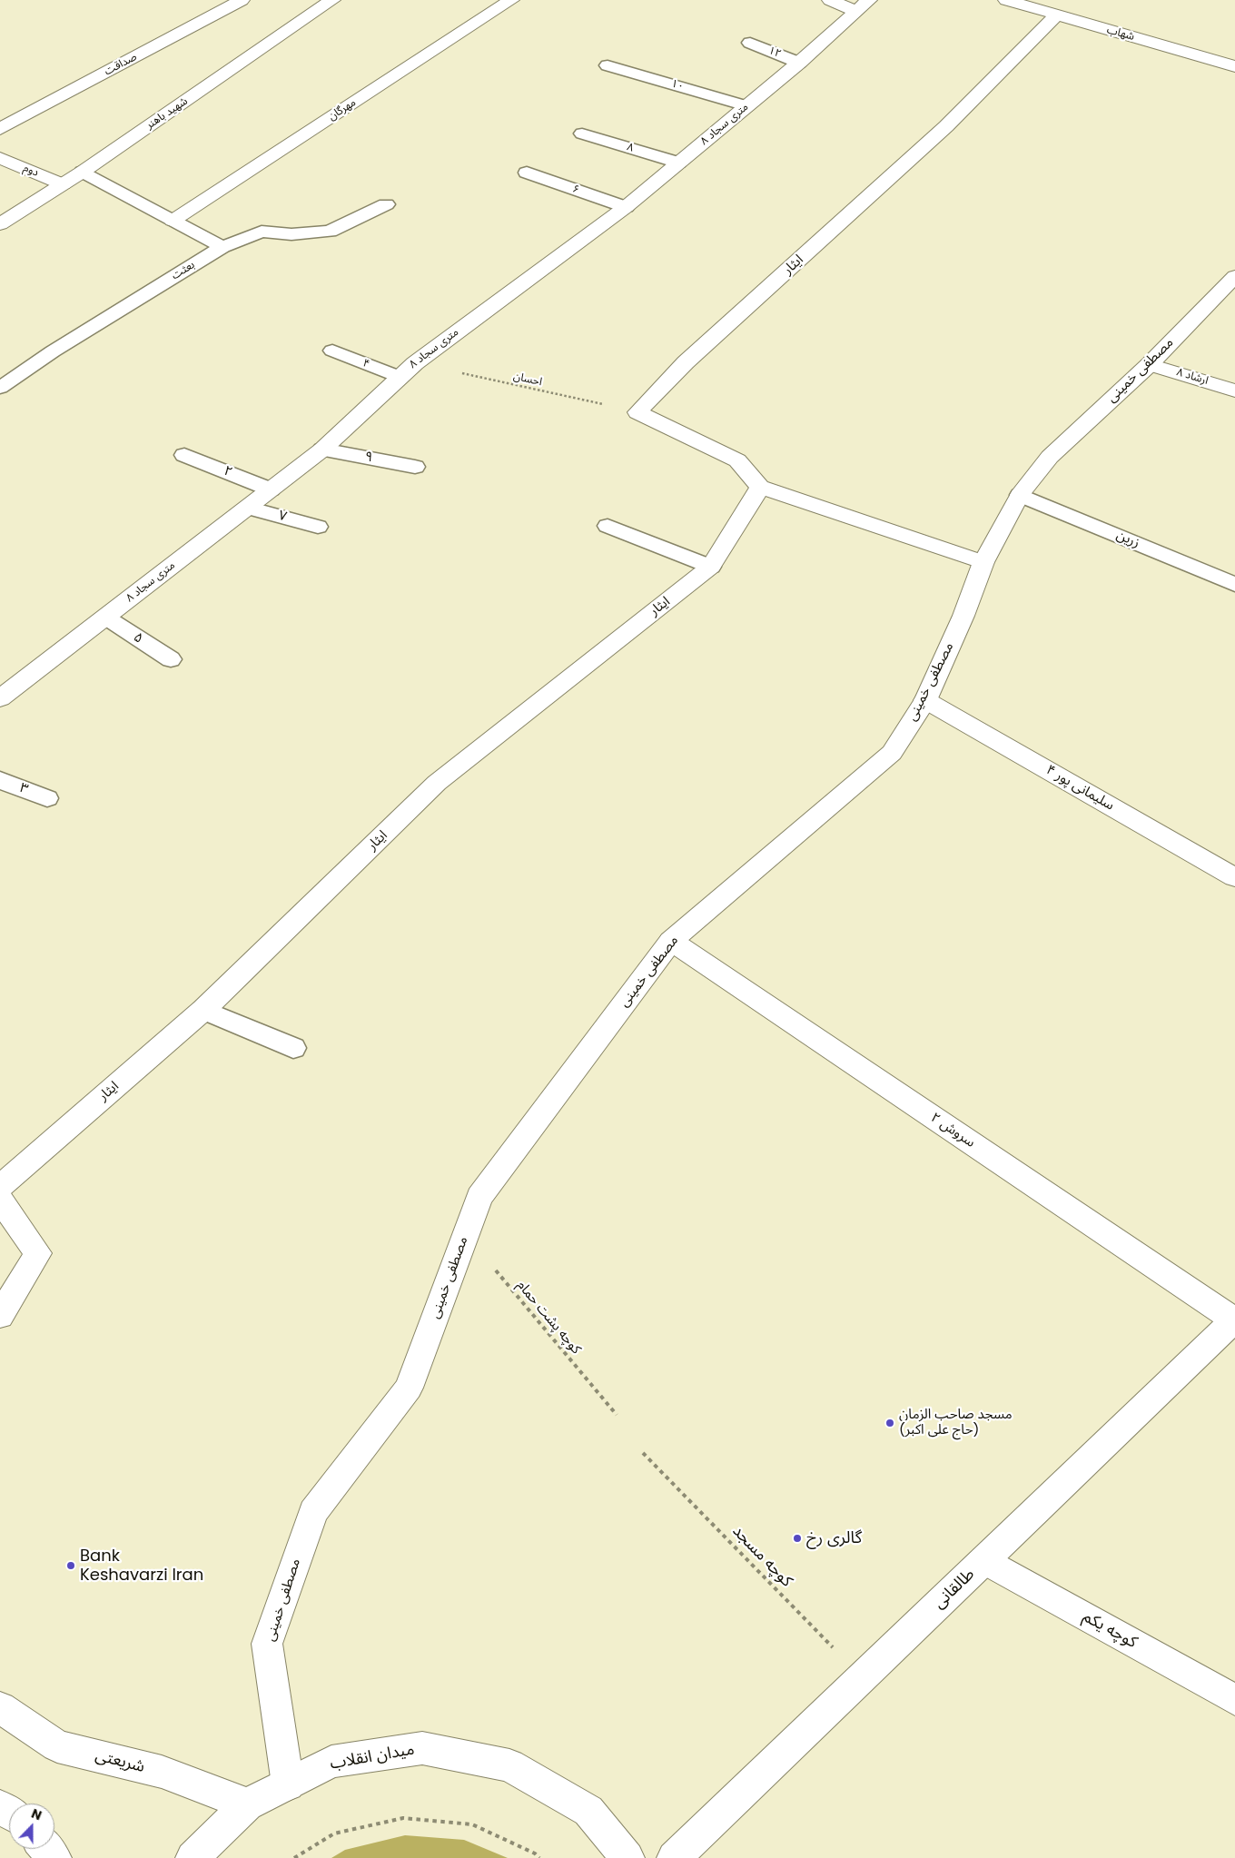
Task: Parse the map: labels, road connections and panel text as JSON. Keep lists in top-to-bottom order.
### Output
{
  "streets": {
    "street": [
      "شهاب",
      "صداقت",
      "مهرگان",
      "شهید باهنر",
      "۸ متری سجاد",
      "دوم",
      "ایثار",
      "مصطفی خمینی",
      "ارشاد ۸",
      "سلیمانی پور ۴",
      "سروش ۲",
      "طالقانی",
      "کوچه یکم",
      "میدان انقلاب",
      "شریعتی"
    ],
    "lane": [
      "۱۲",
      "۱۰",
      "۸",
      "۶",
      "بعثت",
      "۴",
      "۹",
      "۲",
      "۷",
      "زرین",
      "۵",
      "۳"
    ],
    "path": ["احسان", "کوچه پشت حمام", "کوچه مسجد"]
  },
  "crossings": [
    ["شهاب", "ایثار"],
    ["۱۲", "۸ متری سجاد"],
    ["۱۰", "۸ متری سجاد"],
    ["شهید باهنر", "دوم"],
    ["۸ متری سجاد", "۸"],
    ["۸ متری سجاد", "۶"],
    ["۸ متری سجاد", "۴"],
    ["۸ متری سجاد", "احسان"],
    ["۸ متری سجاد", "۹"],
    ["۸ متری سجاد", "۲"],
    ["۸ متری سجاد", "۷"],
    ["۸ متری سجاد", "۵"],
    ["ایثار", "احسان"],
    ["مصطفی خمینی", "ارشاد ۸"],
    ["مصطفی خمینی", "زرین"],
    ["مصطفی خمینی", "سلیمانی پور ۴"],
    ["مصطفی خمینی", "سروش ۲"],
    ["مصطفی خمینی", "کوچه پشت حمام"],
    ["مصطفی خمینی", "میدان انقلاب"],
    ["سروش ۲", "طالقانی"],
    ["کوچه مسجد", "طالقانی"],
    ["طالقانی", "کوچه یکم"],
    ["میدان انقلاب", "شریعتی"]
  ],
  "places": ["مسجد صاحب الزمان (حاج علی اکبر)", "گالری رخ", "Bank Keshavarzi Iran"],
  "north": "top"
}
